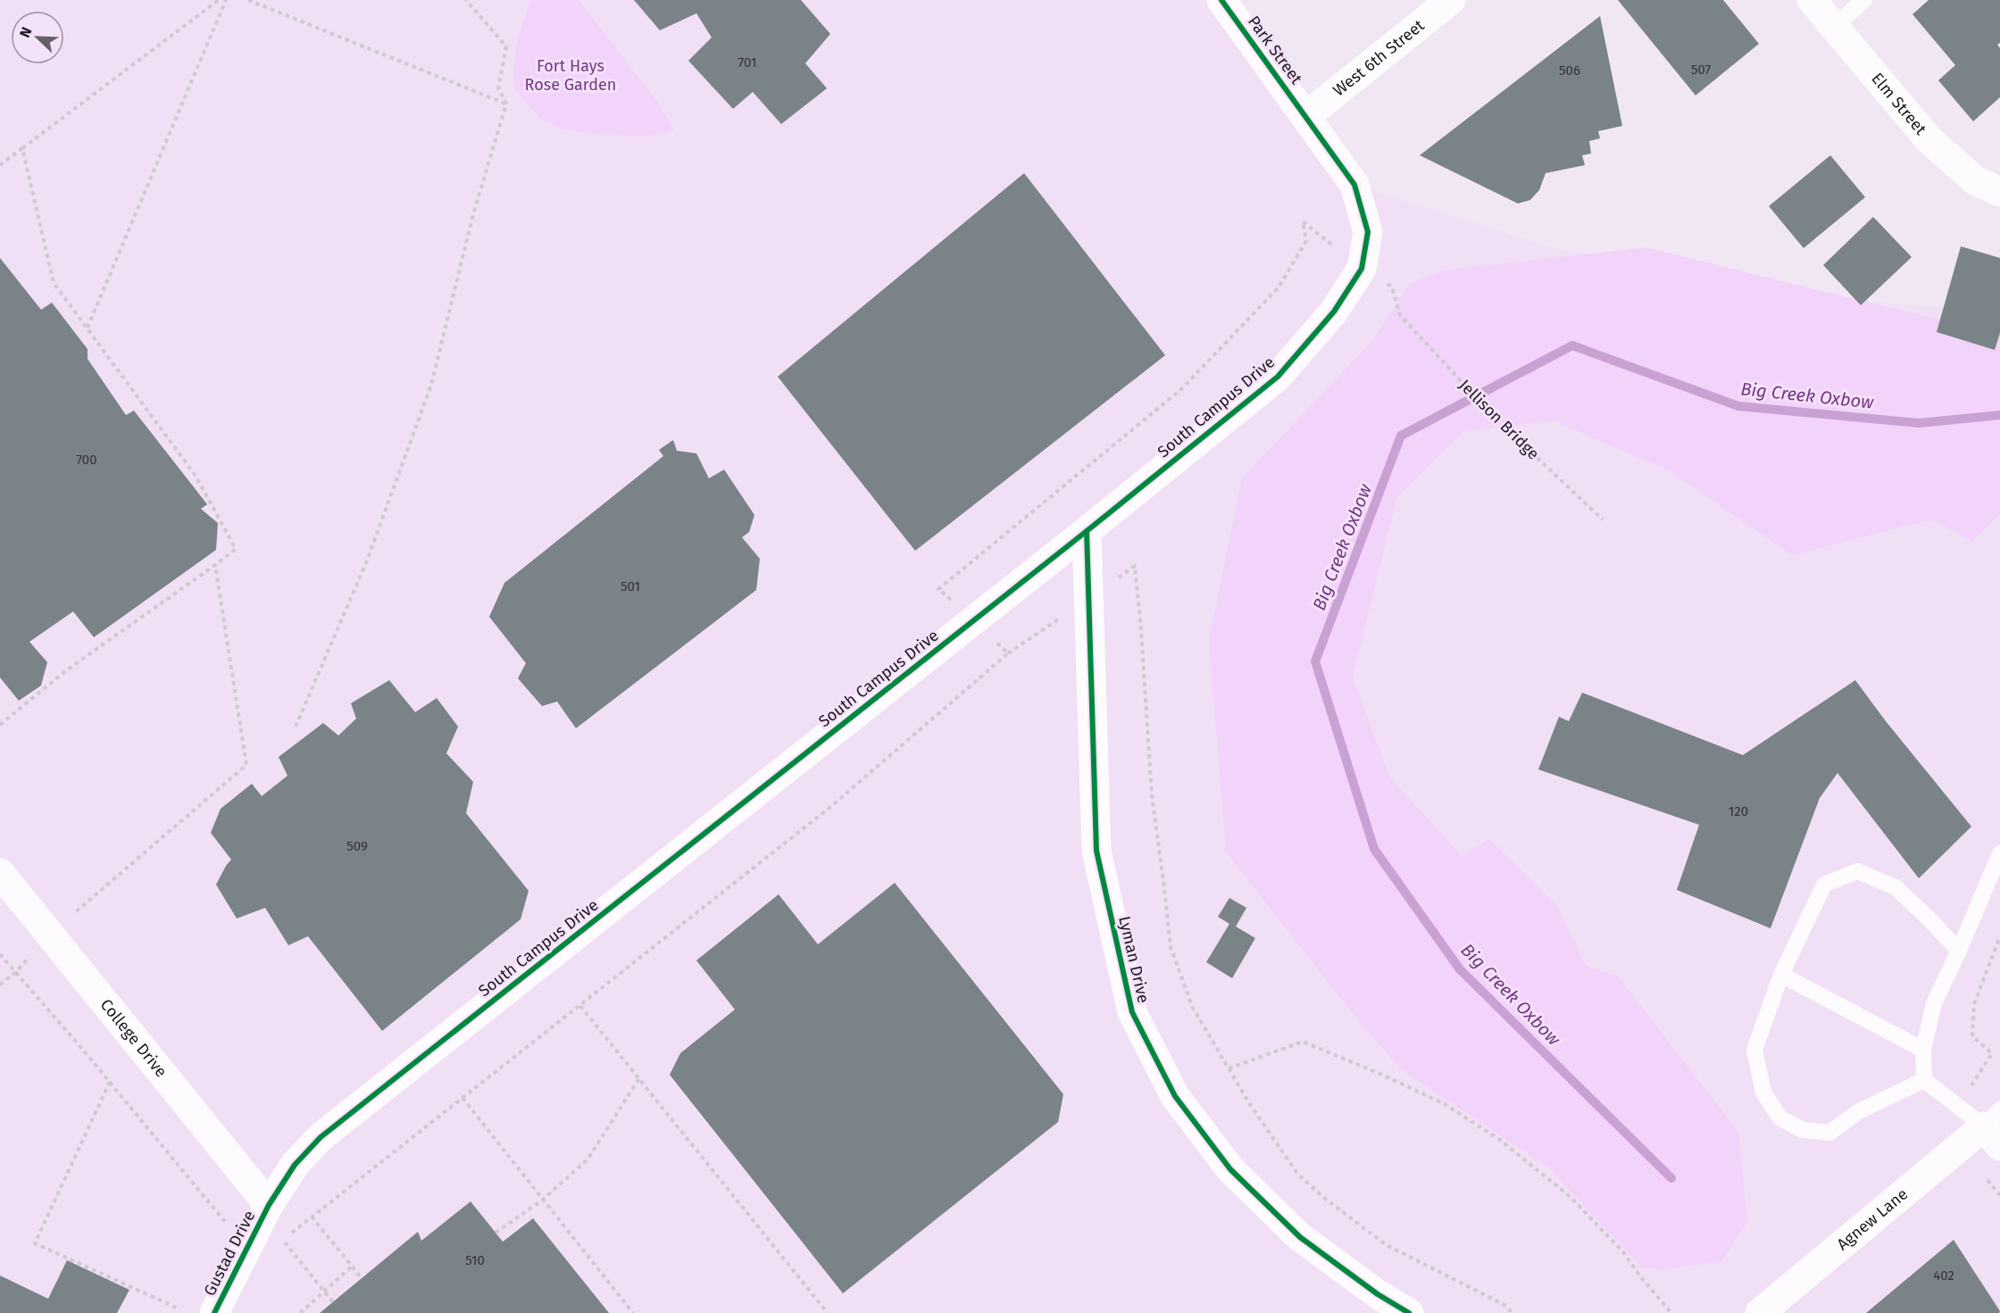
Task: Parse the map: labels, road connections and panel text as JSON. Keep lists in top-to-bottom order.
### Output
{
  "streets": {
    "street": [
      "Park Street",
      "West 6th Street",
      "Elm Street",
      "South Campus Drive",
      "Lyman Drive",
      "College Drive",
      "Agnew Lane",
      "Gustad Drive"
    ],
    "path": ["Jellison Bridge"]
  },
  "crossings": [
    ["Park Street", "West 6th Street"],
    ["Park Street", "South Campus Drive"],
    ["West 6th Street", "South Campus Drive"],
    ["South Campus Drive", "Lyman Drive"],
    ["South Campus Drive", "College Drive"],
    ["South Campus Drive", "Gustad Drive"],
    ["College Drive", "Gustad Drive"]
  ],
  "water": ["Big Creek Oxbow"],
  "parks": ["Fort Hays Rose Garden"],
  "house_numbers": [
    "701",
    "507",
    "506",
    "700",
    "501",
    "120",
    "509",
    "510",
    "402"
  ],
  "north": "top left"
}
